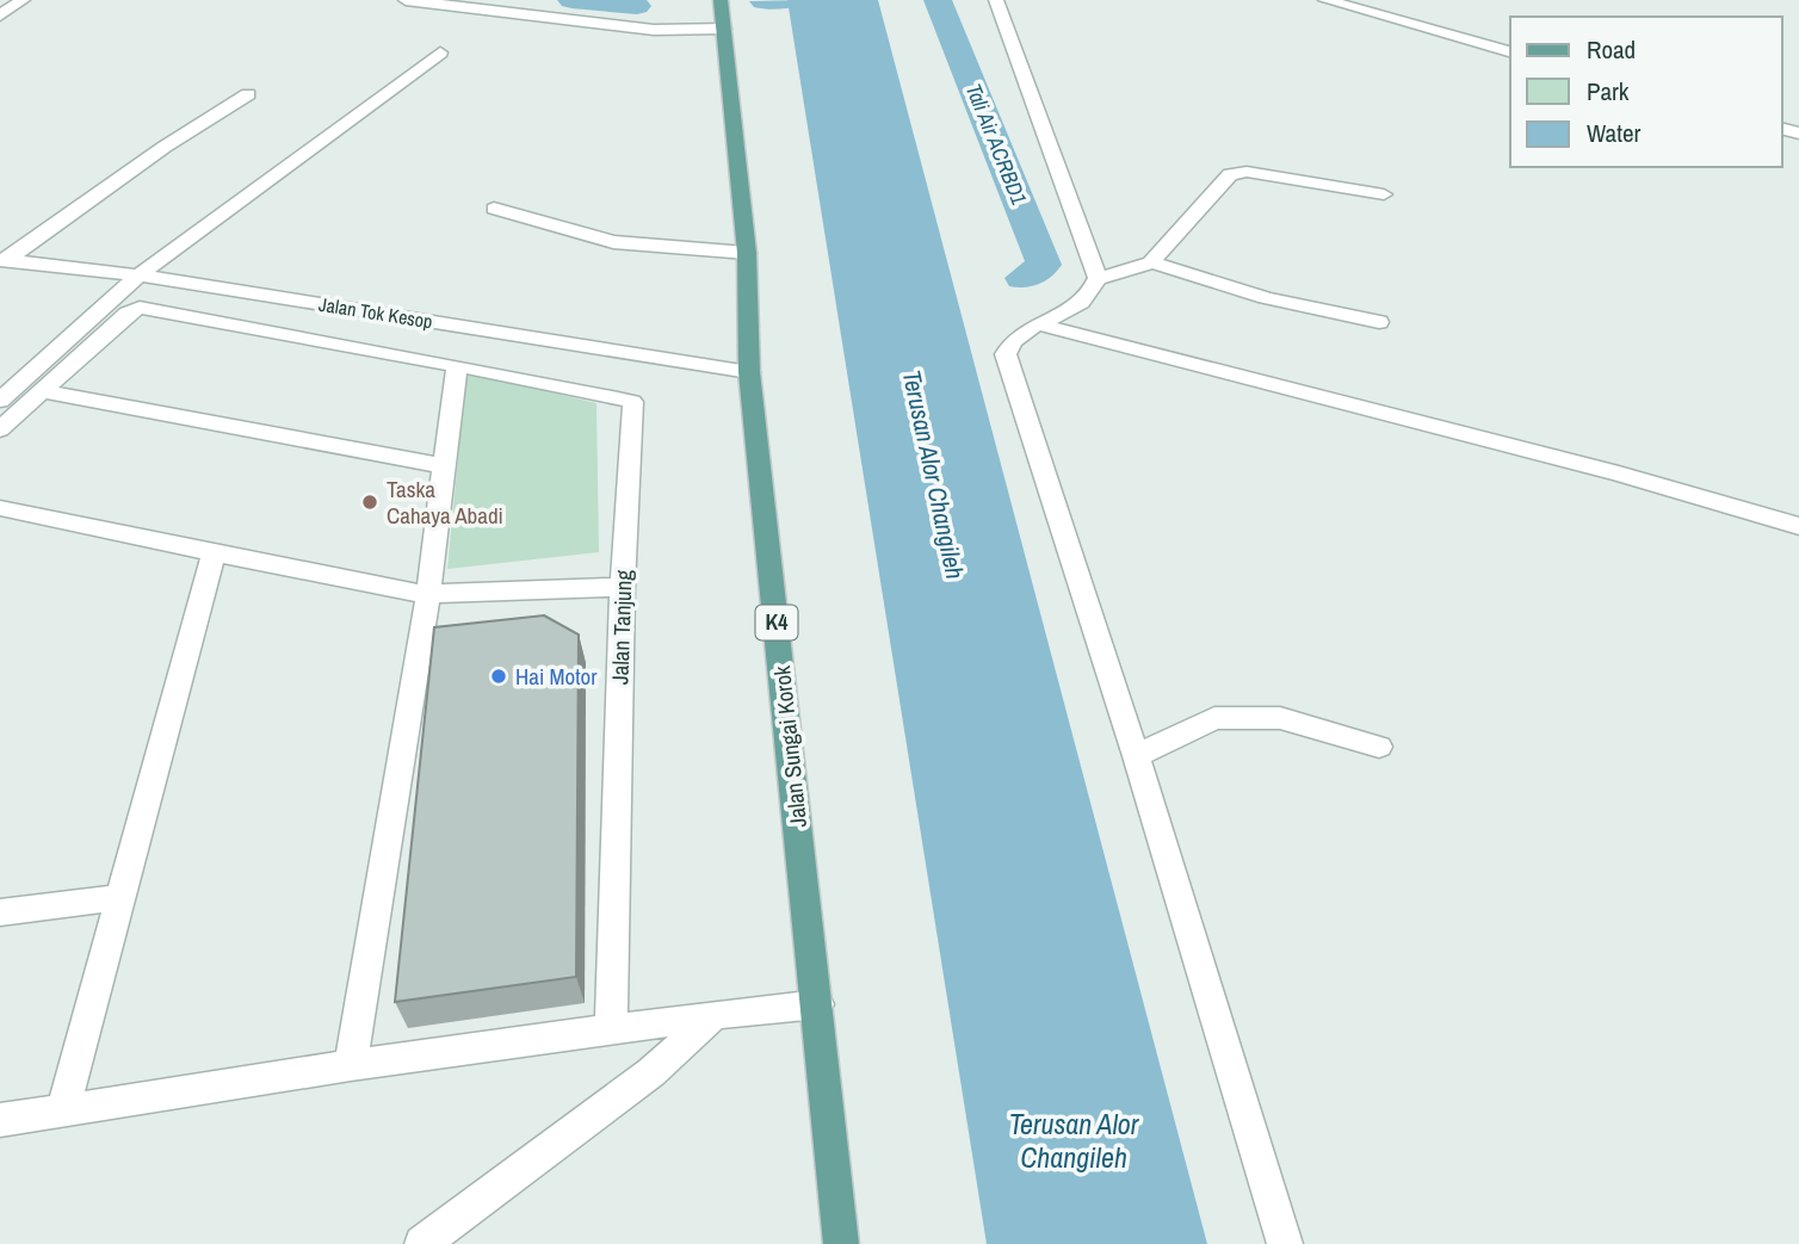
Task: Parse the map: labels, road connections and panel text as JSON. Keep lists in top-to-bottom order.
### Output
{
  "streets": {
    "main road": ["K4", "Jalan Sungai Korok"],
    "street": ["Jalan Tok Kesop", "Jalan Tanjung"]
  },
  "crossings": [
    ["Jalan Tok Kesop", "Jalan Sungai Korok"]
  ],
  "water": ["Tali Air ACRBD1", "Terusan Alor Changileh"],
  "places": ["Taska Cahaya Abadi", "Hai Motor"],
  "legend": ["Road", "Park", "Water"]
}
